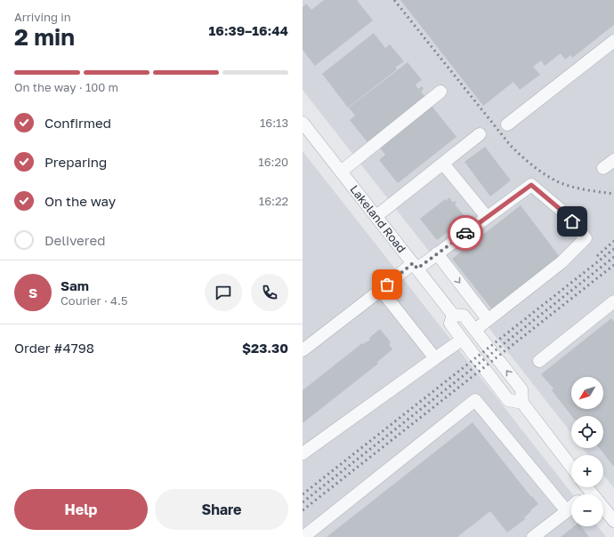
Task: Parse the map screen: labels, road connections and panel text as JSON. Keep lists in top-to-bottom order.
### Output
{
  "streets": {
    "street": ["Lakeland Road"]
  },
  "north": "bottom left",
  "page": {
    "heading": ["2 min", "Arriving in", "16:39–16:44"],
    "panel": [
      "Sam",
      "Courier · 4.5",
      "Order #4798",
      "$23.30"
    ],
    "bar": "On the way · 100 m",
    "list": [
      ["Confirmed", "16:13"],
      ["Preparing", "16:20"],
      ["On the way", "16:22"],
      "Delivered"
    ],
    "round": "S",
    "map_buttons": ["+", "−"],
    "buttons": ["Help", "Share"]
  }
}
